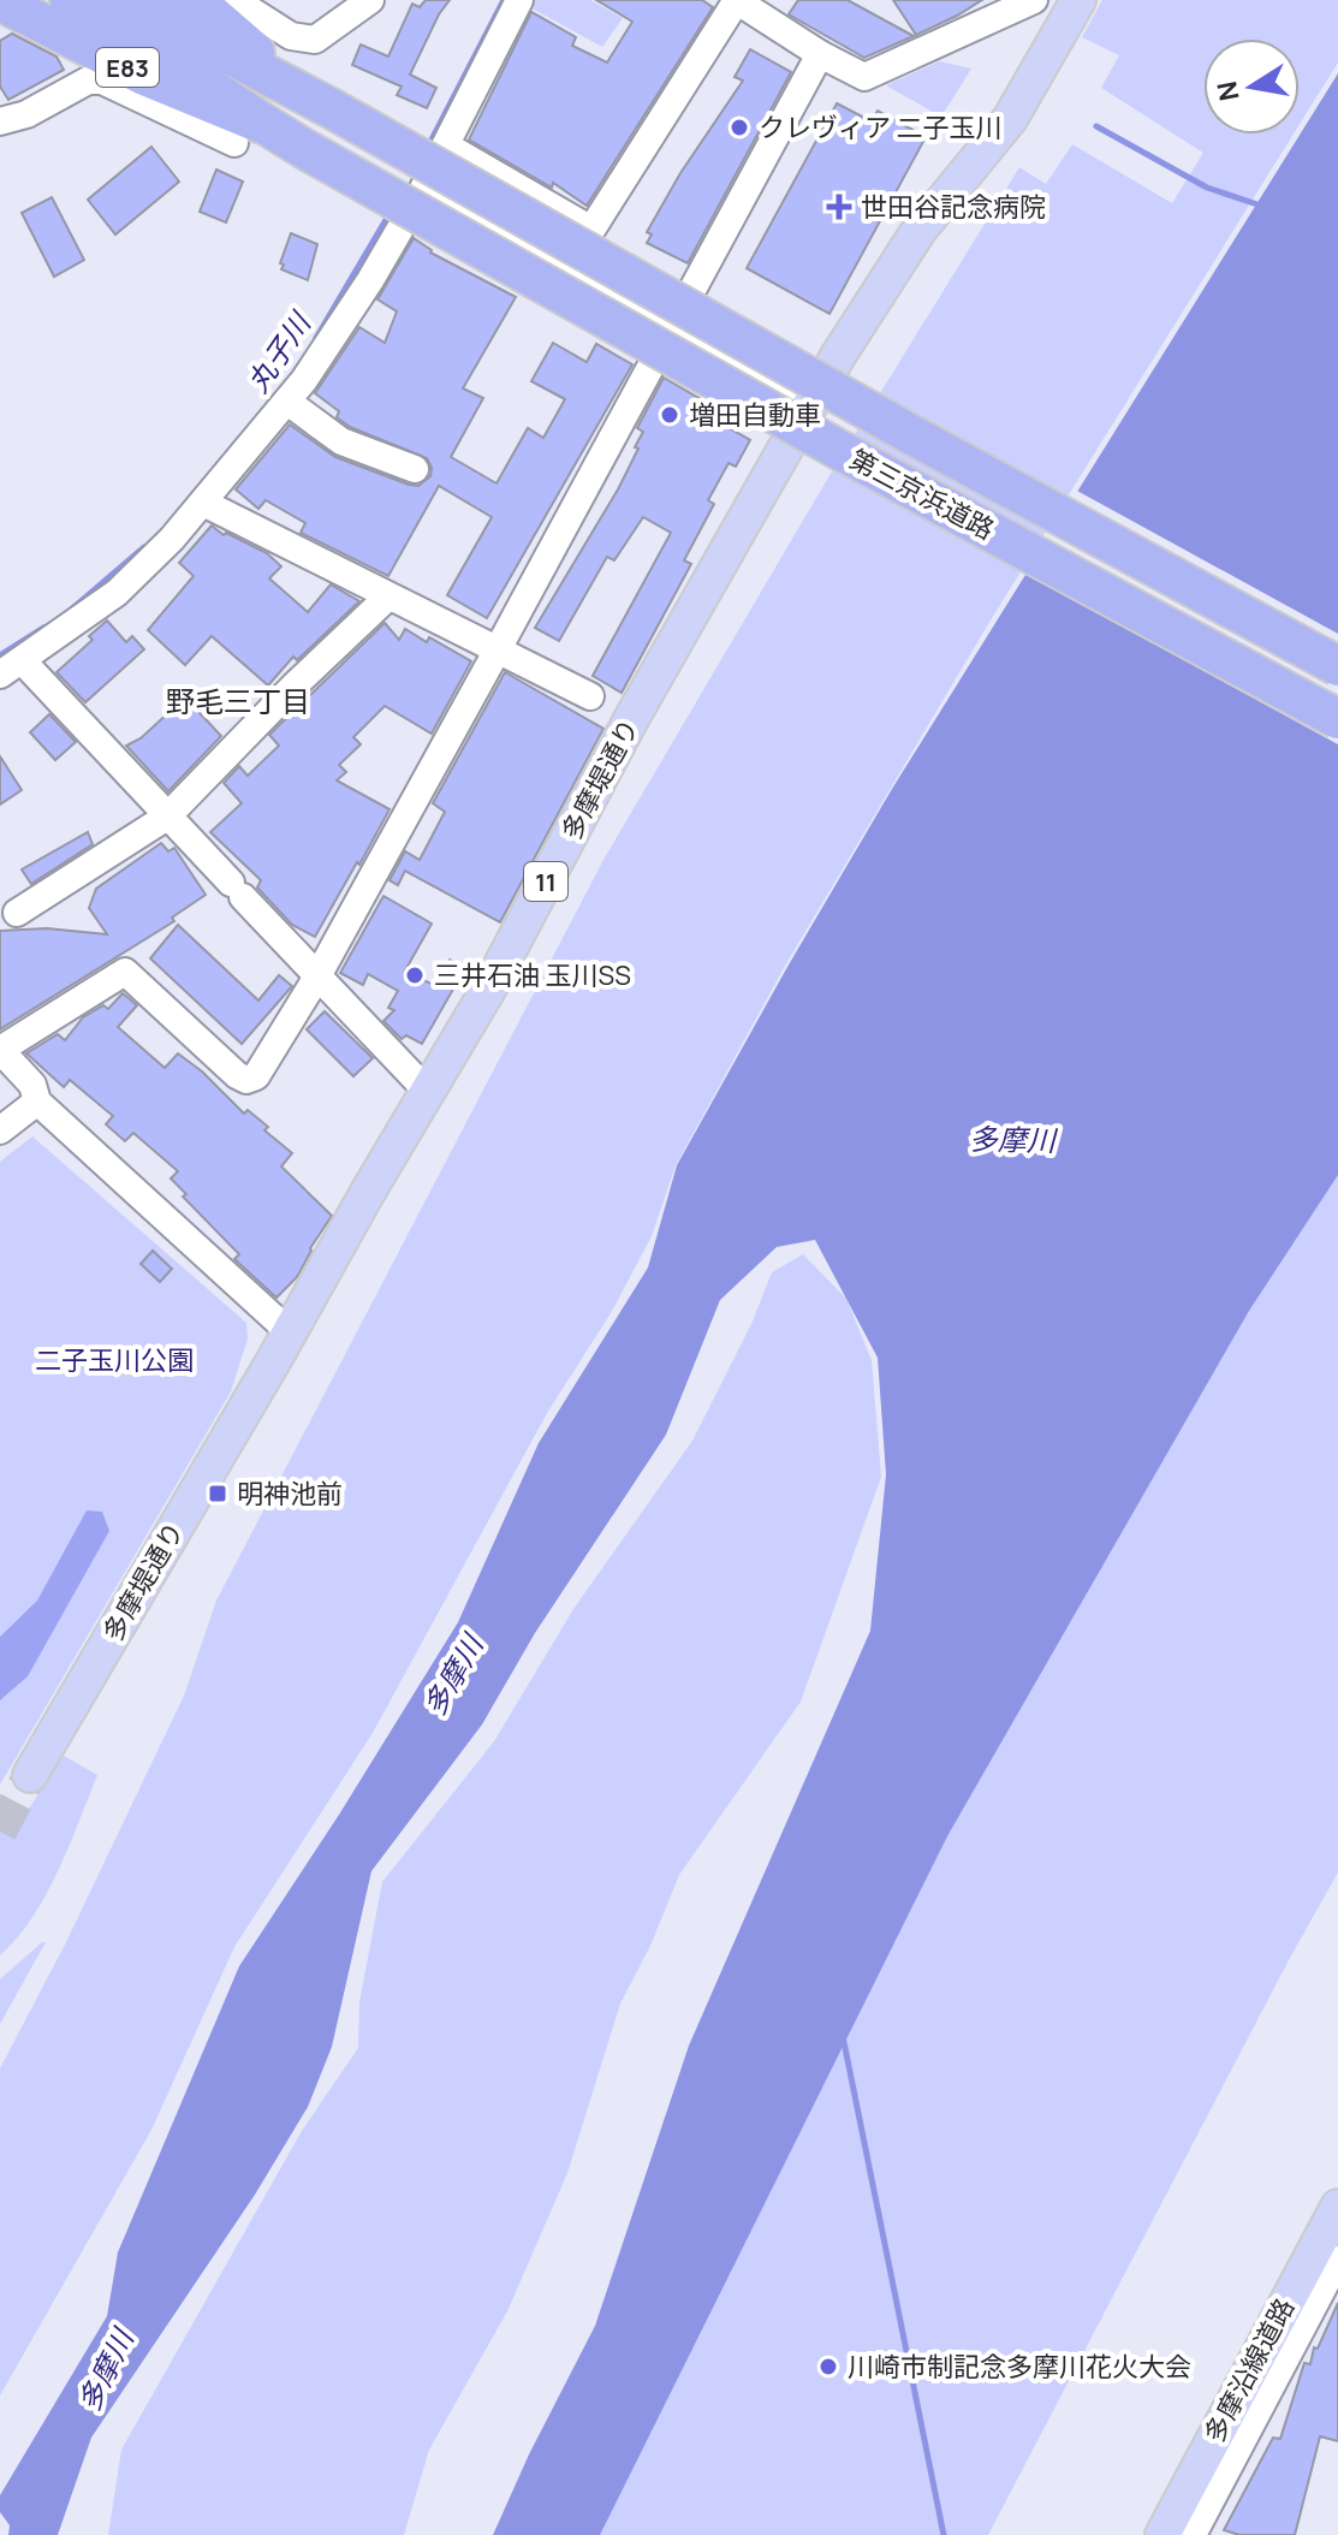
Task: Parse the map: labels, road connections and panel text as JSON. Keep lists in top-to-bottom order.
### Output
{
  "streets": {
    "highway": ["E83", "第三京浜道路"],
    "main road": ["多摩堤通り", "11", "多摩沿線道路"]
  },
  "crossings": [
    ["E83", "第三京浜道路"]
  ],
  "districts": ["野毛三丁目"],
  "water": ["丸子川", "多摩川"],
  "parks": ["二子玉川公園"],
  "places": {
    "other": [
      "クレヴィア 二子玉川",
      "増田自動車",
      "三井石油 玉川SS",
      "川崎市制記念多摩川花火大会"
    ],
    "health": ["世田谷記念病院"],
    "transit": ["明神池前"]
  },
  "north": "left"
}
